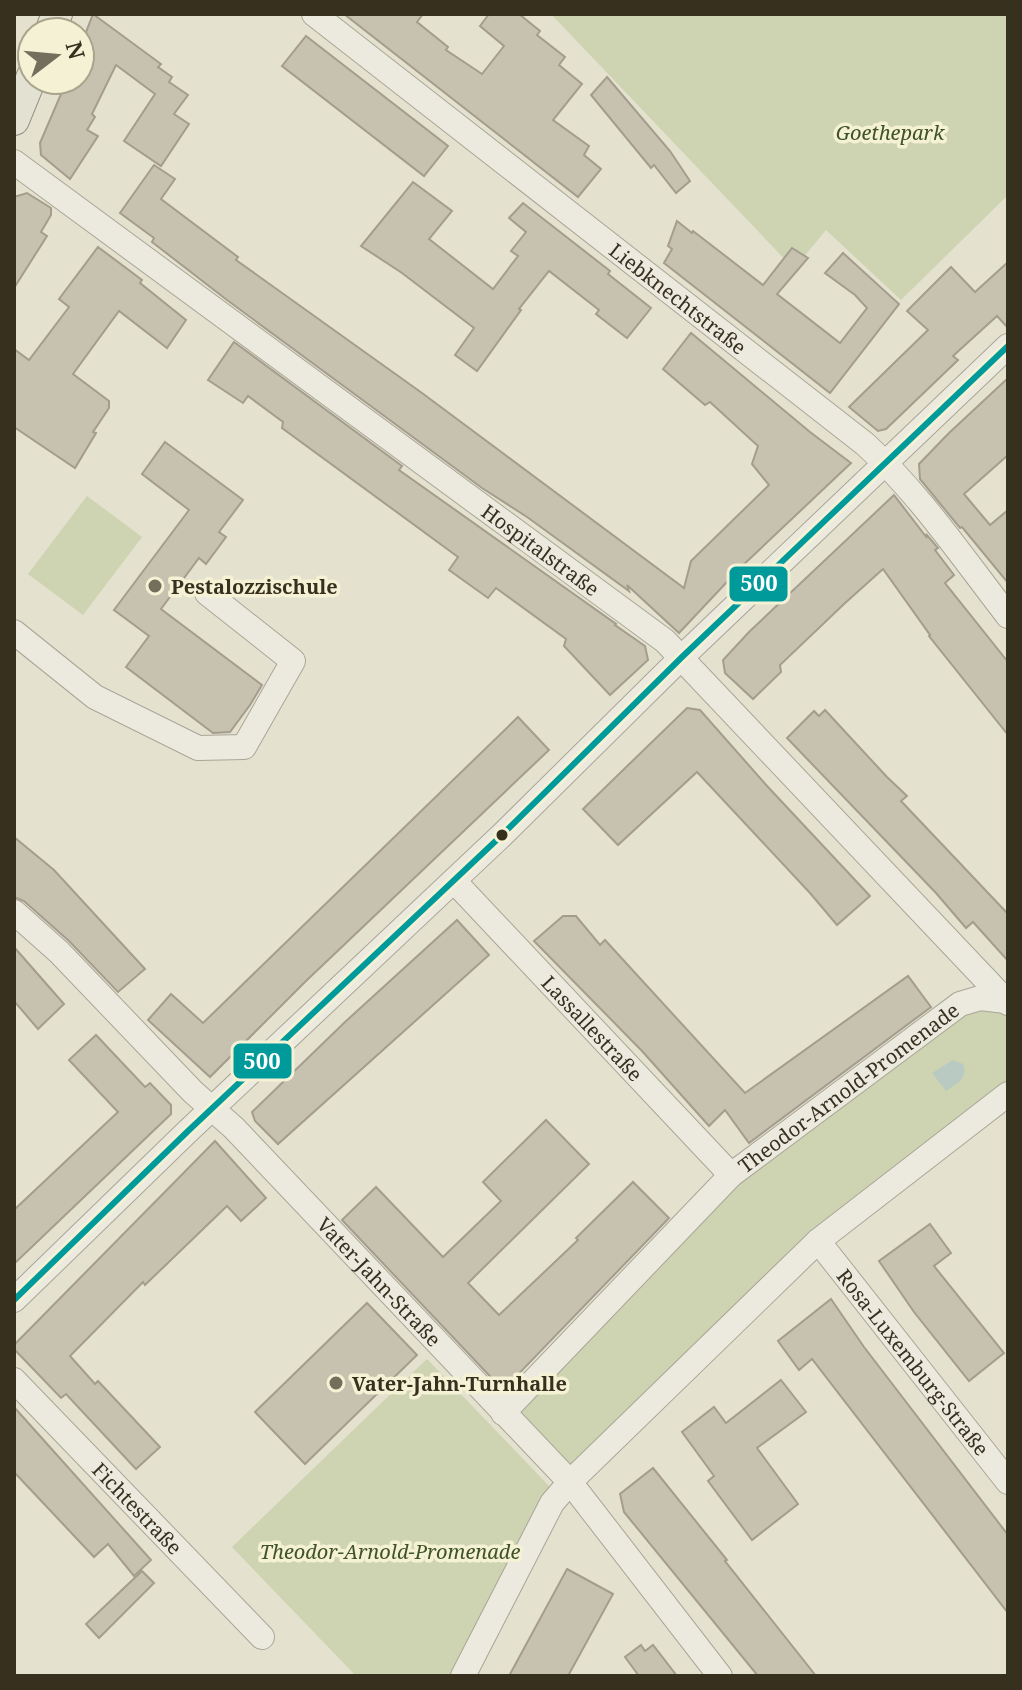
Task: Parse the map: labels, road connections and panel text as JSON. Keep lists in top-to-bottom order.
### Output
{
  "streets": {
    "street": [
      "Liebknechtstraße",
      "Hospitalstraße",
      "Lassallestraße",
      "Theodor-Arnold-Promenade",
      "Vater-Jahn-Straße",
      "Rosa-Luxemburg-Straße",
      "Fichtestraße"
    ]
  },
  "crossings": [
    ["Hospitalstraße", "Theodor-Arnold-Promenade"],
    ["Lassallestraße", "Theodor-Arnold-Promenade"],
    ["Theodor-Arnold-Promenade", "Vater-Jahn-Straße"]
  ],
  "parks": ["Goethepark", "Theodor-Arnold-Promenade"],
  "places": ["Pestalozzischule", "Vater-Jahn-Turnhalle"],
  "lines": ["transit line 500"],
  "north": "right"
}
